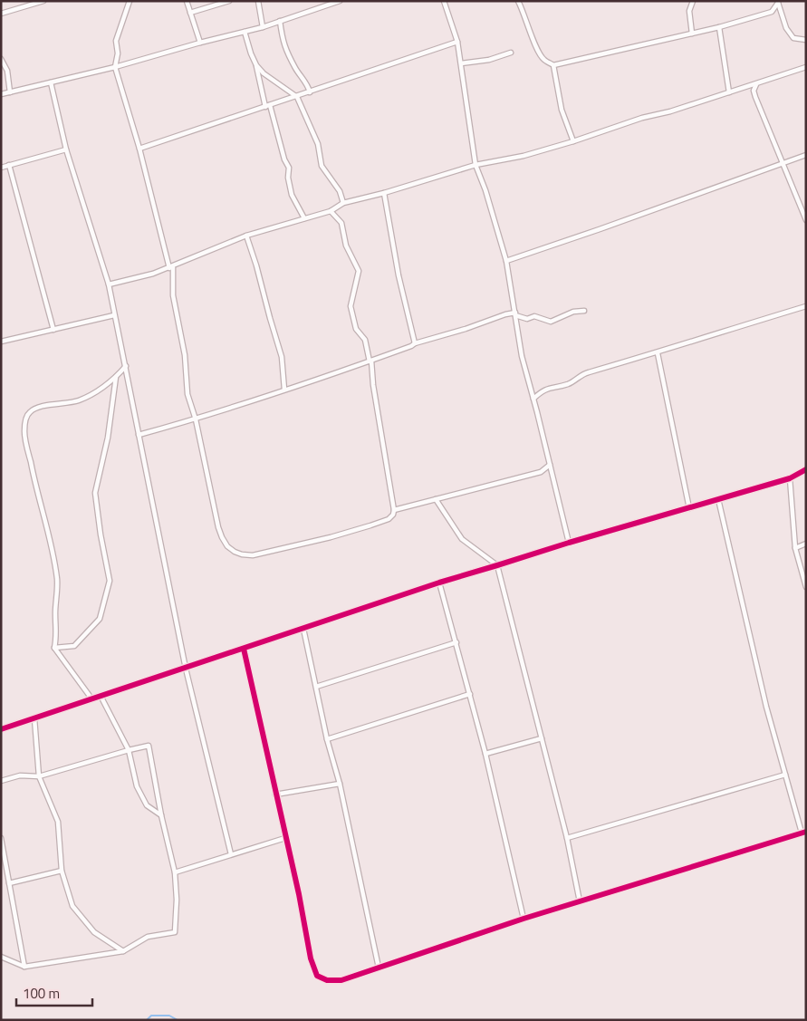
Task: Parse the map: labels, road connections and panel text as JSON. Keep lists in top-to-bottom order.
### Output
{
  "scale_bar": "100 m"
}
